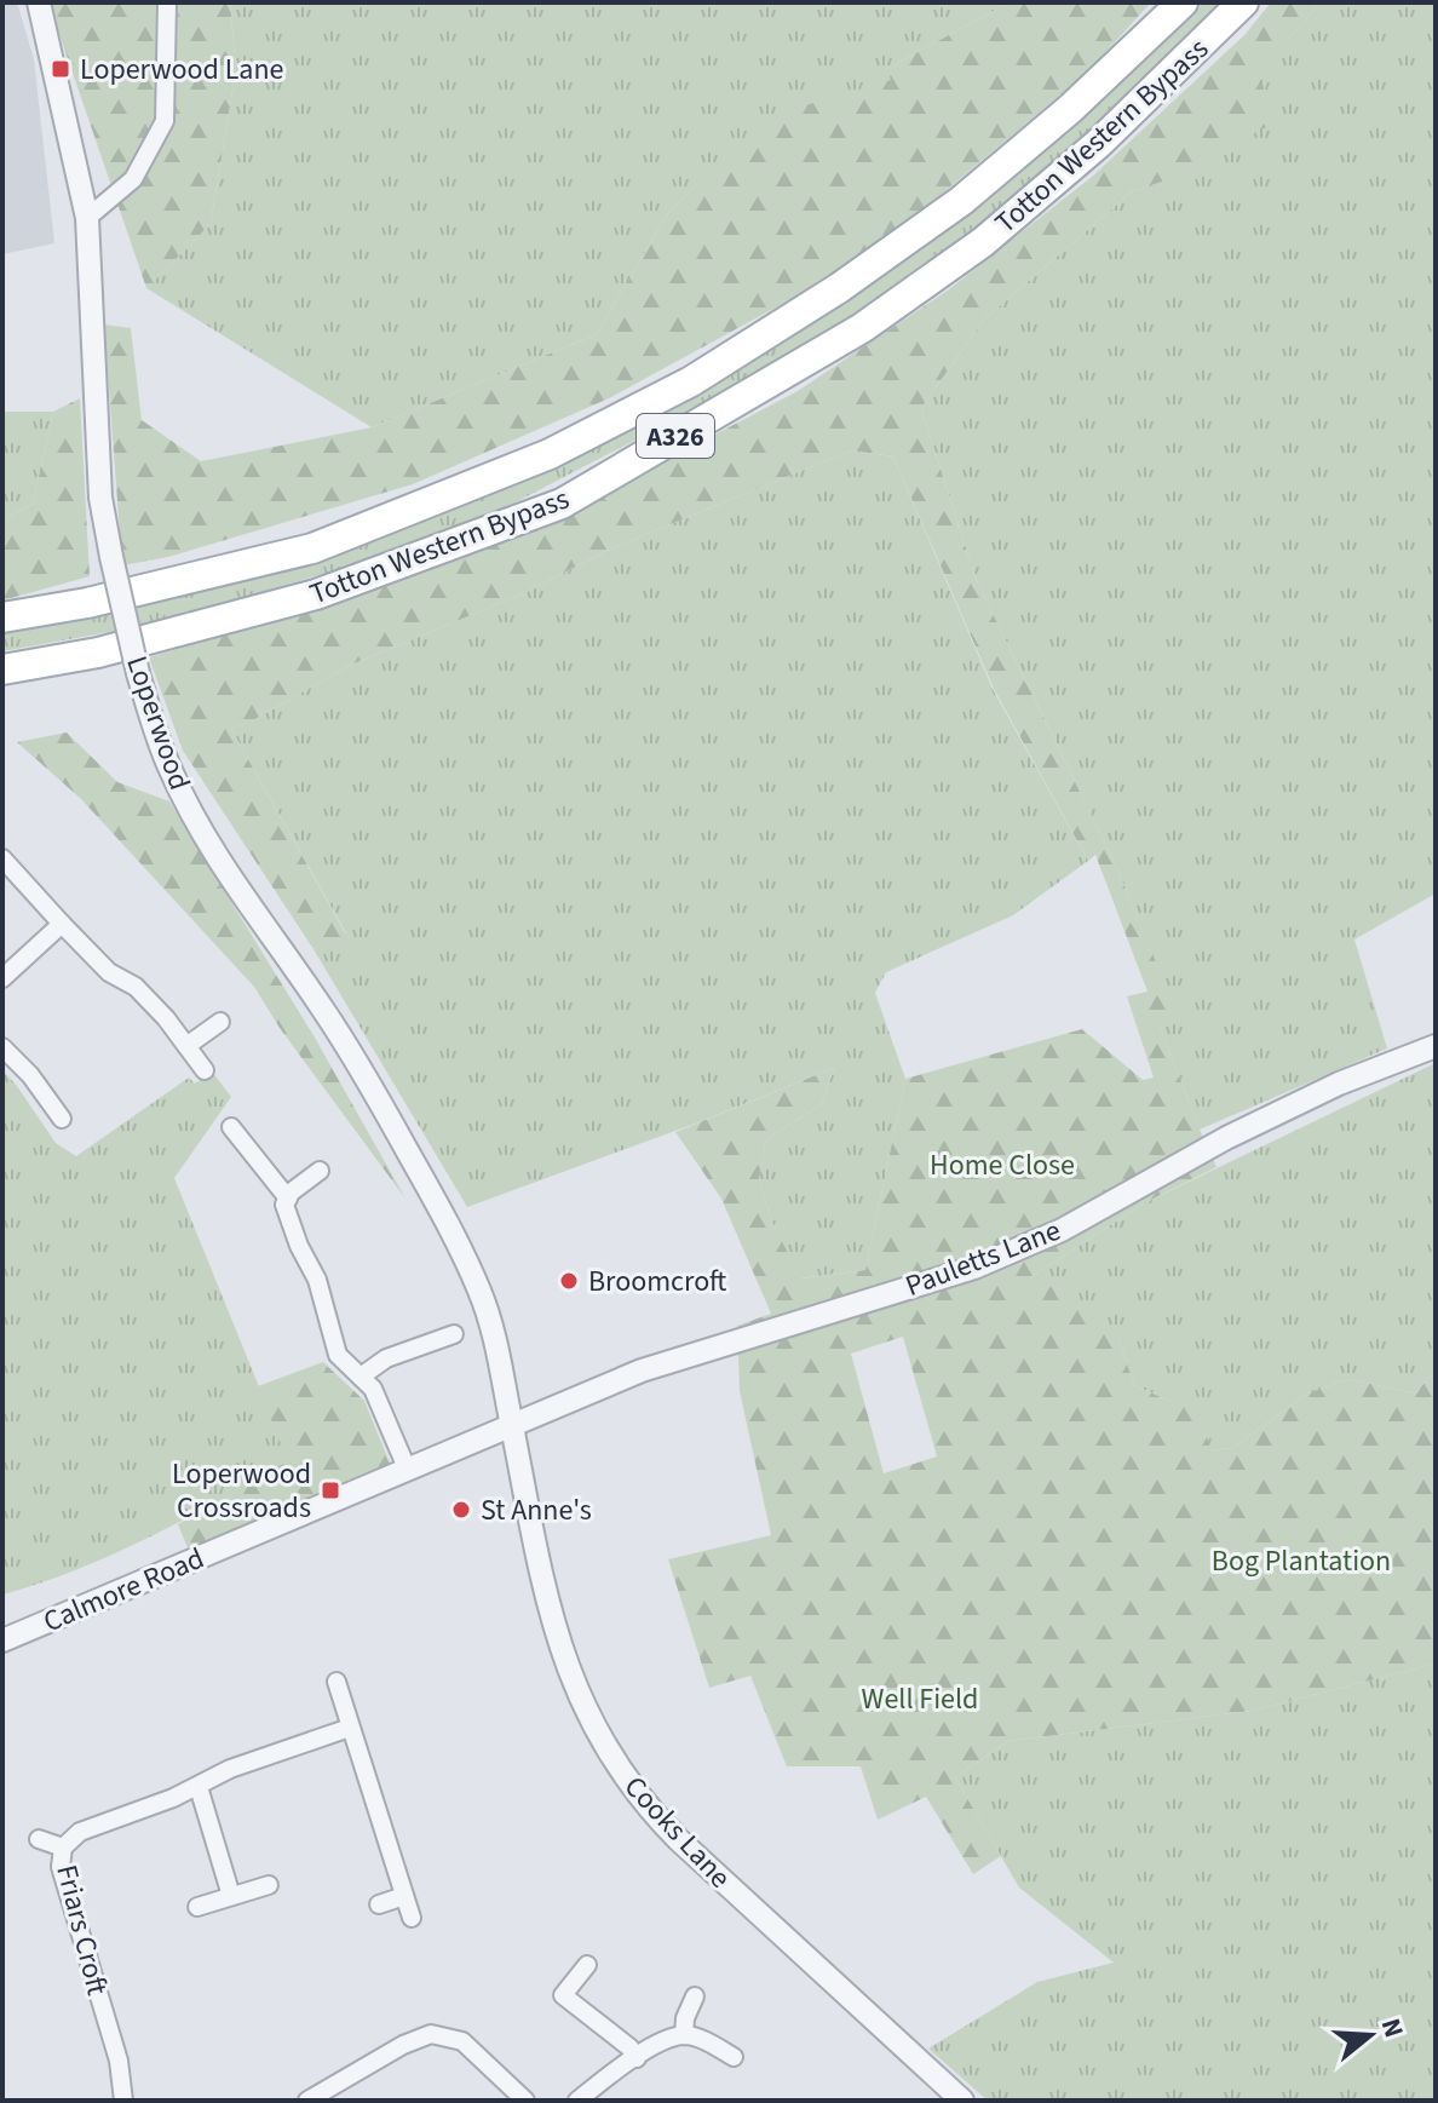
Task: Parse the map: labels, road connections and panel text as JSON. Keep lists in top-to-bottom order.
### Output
{
  "streets": {
    "main road": ["Totton Western Bypass", "A326"],
    "street": [
      "Loperwood",
      "Pauletts Lane",
      "Calmore Road",
      "Cooks Lane",
      "Friars Croft"
    ]
  },
  "crossings": [
    ["Loperwood", "Pauletts Lane"],
    ["Loperwood", "Calmore Road"],
    ["Loperwood", "Cooks Lane"],
    ["Pauletts Lane", "Calmore Road"],
    ["Pauletts Lane", "Cooks Lane"],
    ["Calmore Road", "Cooks Lane"]
  ],
  "parks": ["Home Close", "Bog Plantation", "Well Field"],
  "places": {
    "transit": ["Loperwood Lane", "Loperwood Crossroads"],
    "other": ["Broomcroft", "St Anne's"]
  },
  "north": "right"
}
